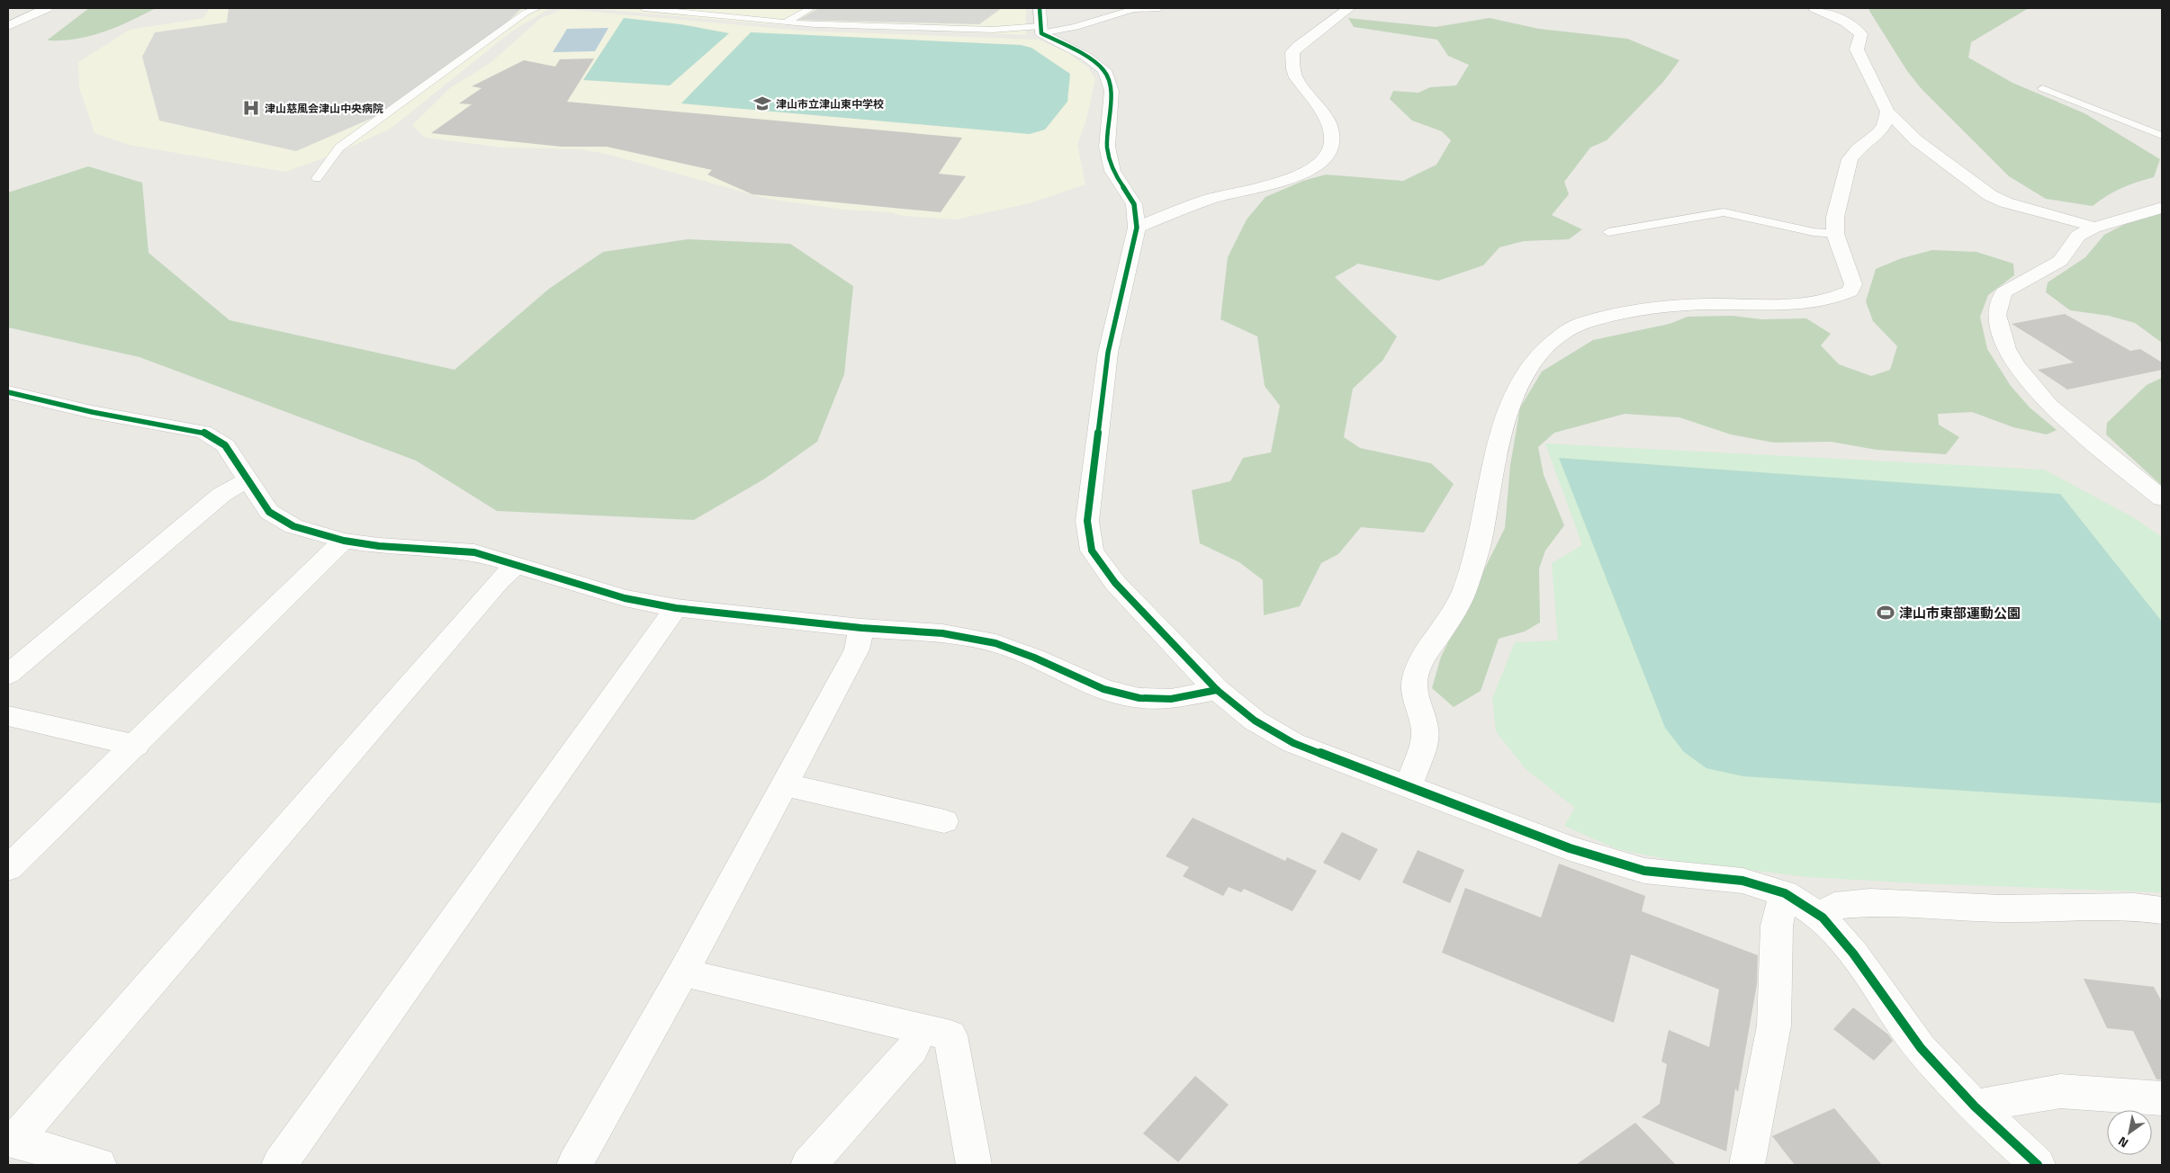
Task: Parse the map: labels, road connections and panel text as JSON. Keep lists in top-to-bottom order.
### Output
{
  "places": {
    "school or university": ["津山市立津山東中学校"],
    "hospital": ["津山慈風会津山中央病院"],
    "sports": ["津山市東部運動公園"]
  },
  "north": "bottom left"
}
